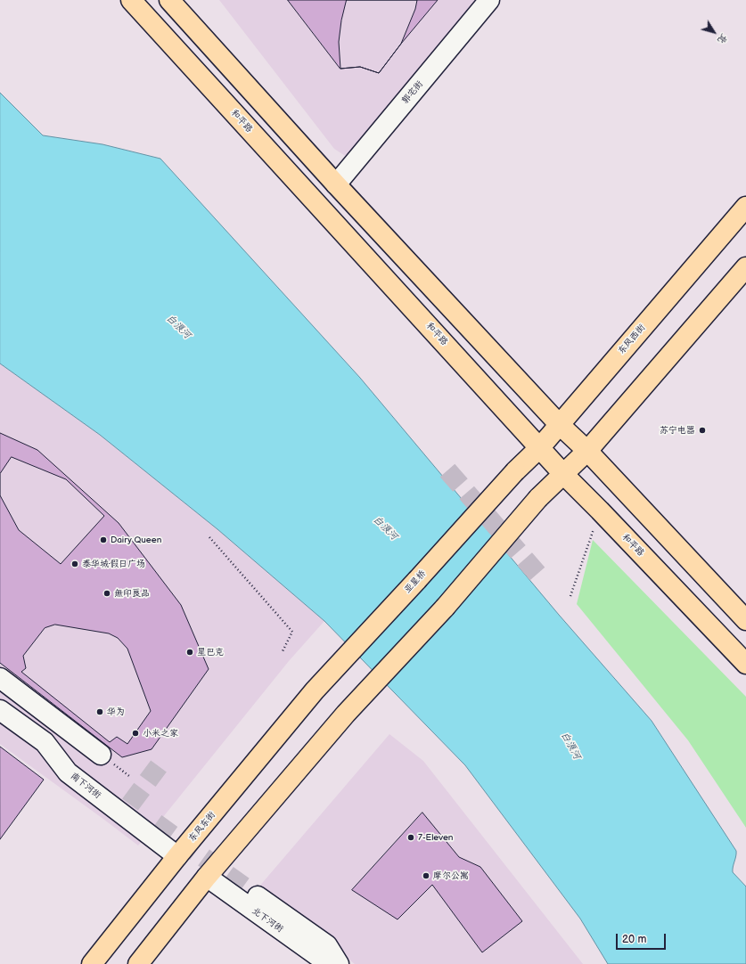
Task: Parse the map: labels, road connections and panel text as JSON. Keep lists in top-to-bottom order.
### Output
{
  "streets": {
    "main road": [
      "和平路",
      "东风西街",
      "亚星桥",
      "东风东街"
    ],
    "street": ["郭宅街", "南下河街", "北下河街"]
  },
  "crossings": [
    ["和平路", "东风西街"],
    ["东风西街", "亚星桥"],
    ["亚星桥", "东风东街"],
    ["南下河街", "东风东街"]
  ],
  "water": ["白浪河"],
  "places": [
    "苏宁电器",
    "Dairy Queen",
    "泰华城·假日广场",
    "無印良品",
    "星巴克",
    "华为",
    "小米之家",
    "7-Eleven",
    "摩尔公寓"
  ],
  "scale_bar": "20 m",
  "north": "bottom right"
}
